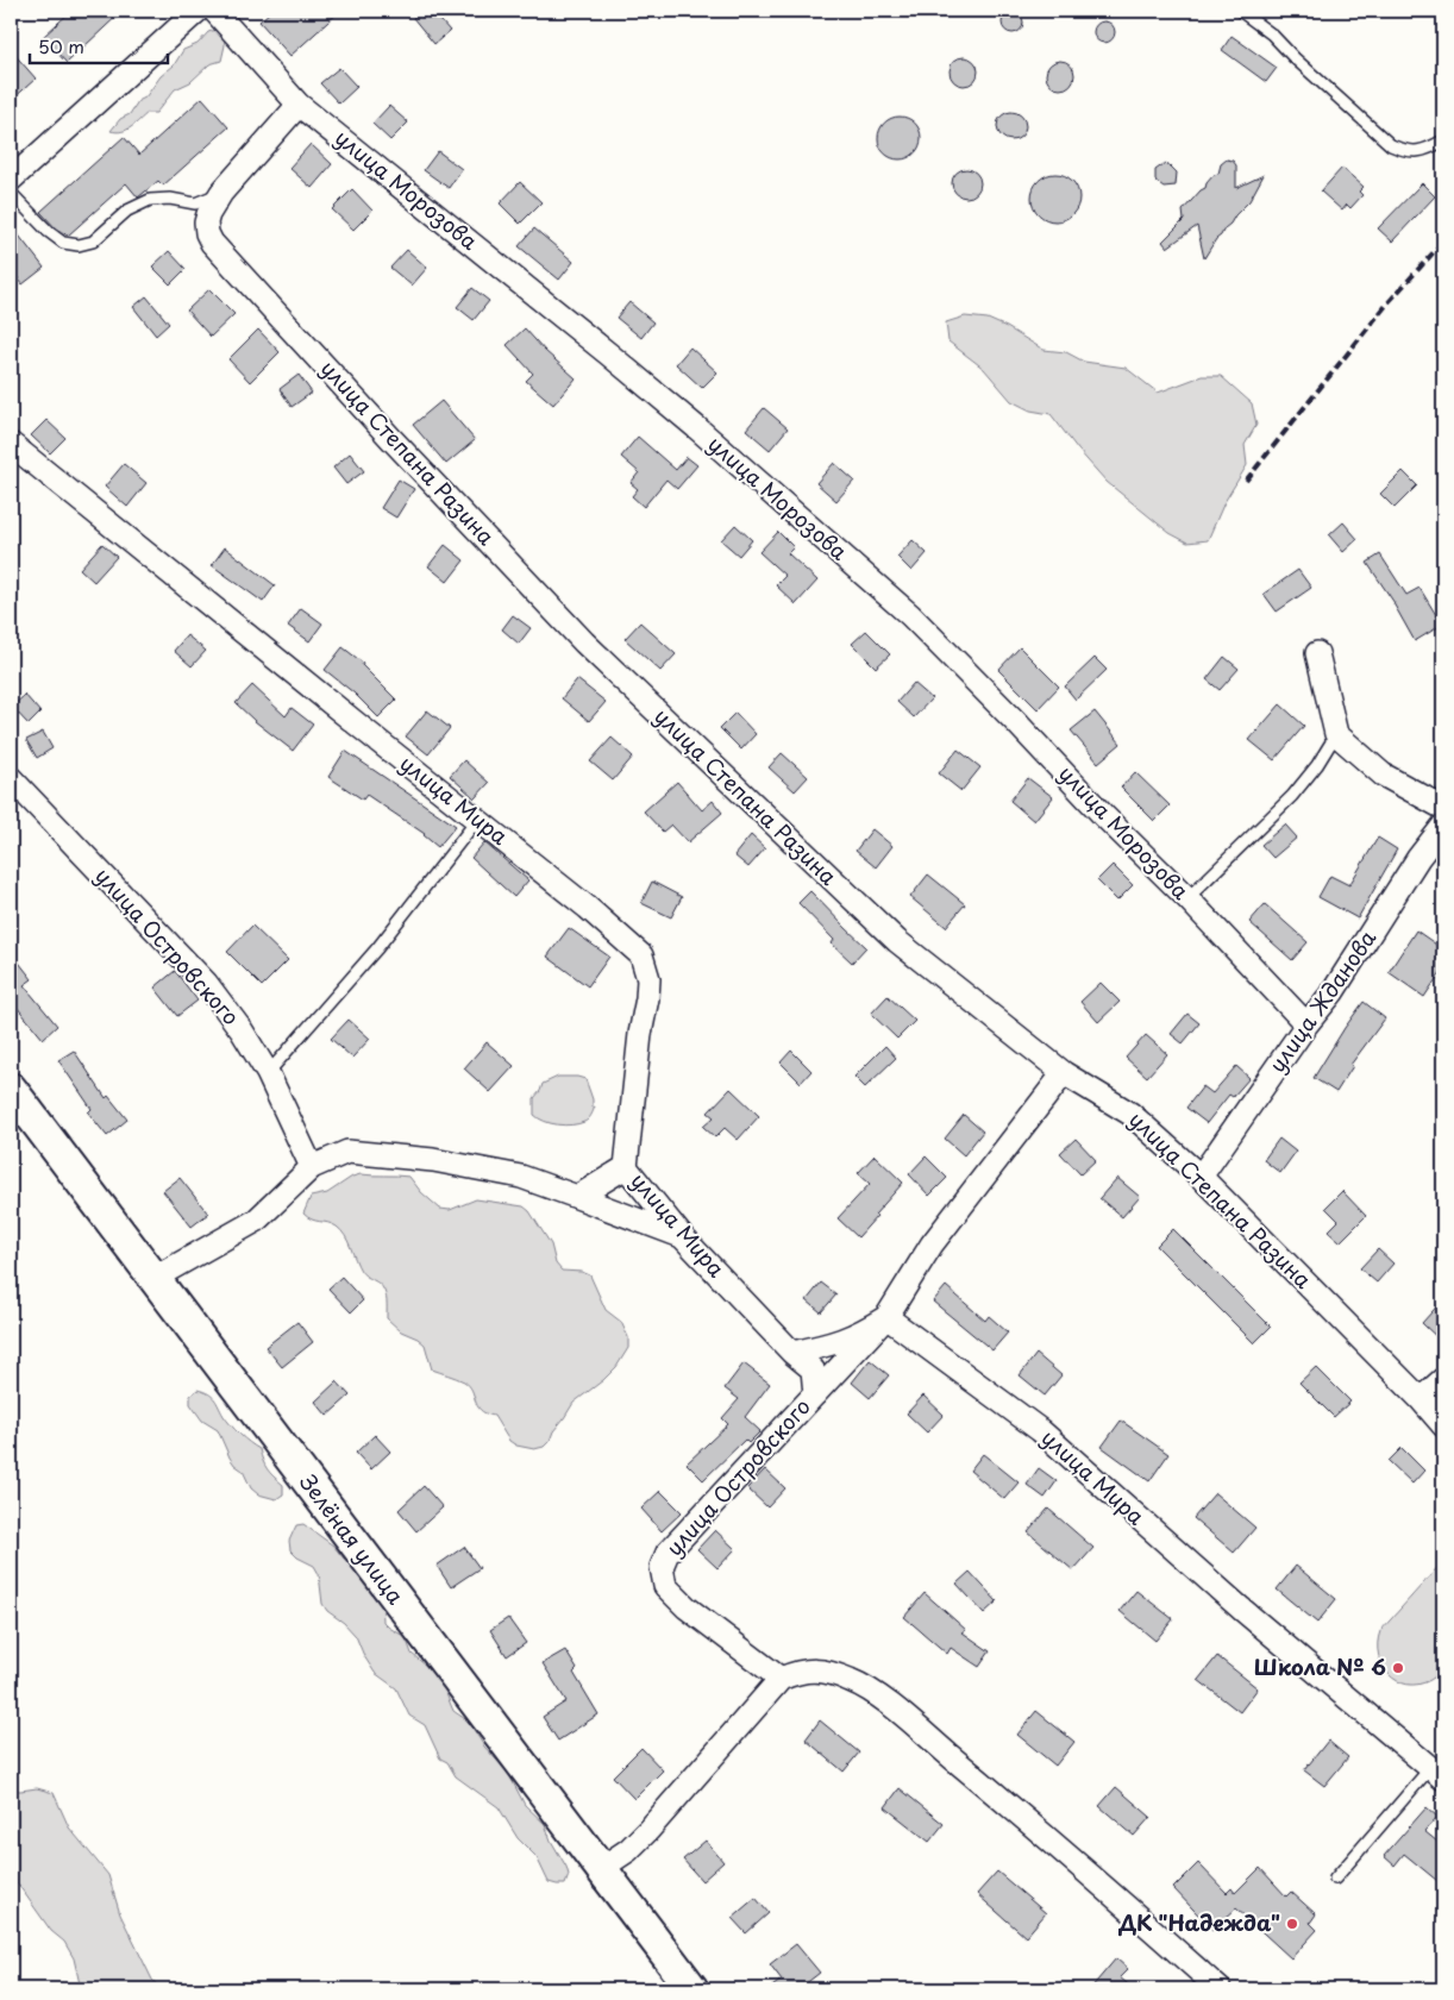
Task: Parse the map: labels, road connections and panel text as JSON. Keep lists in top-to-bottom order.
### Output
{
  "streets": {
    "street": [
      "улица Морозова",
      "улица Степана Разина",
      "улица Мира",
      "улица Островского",
      "улица Жданова",
      "Зелёная улица"
    ]
  },
  "crossings": [
    ["улица Морозова", "улица Степана Разина"],
    ["улица Морозова", "улица Жданова"],
    ["улица Степана Разина", "улица Островского"],
    ["улица Степана Разина", "улица Жданова"],
    ["улица Мира", "улица Островского"]
  ],
  "places": ["Школа № 6", "ДК \"Надежда\""],
  "scale_bar": "50 m"
}
